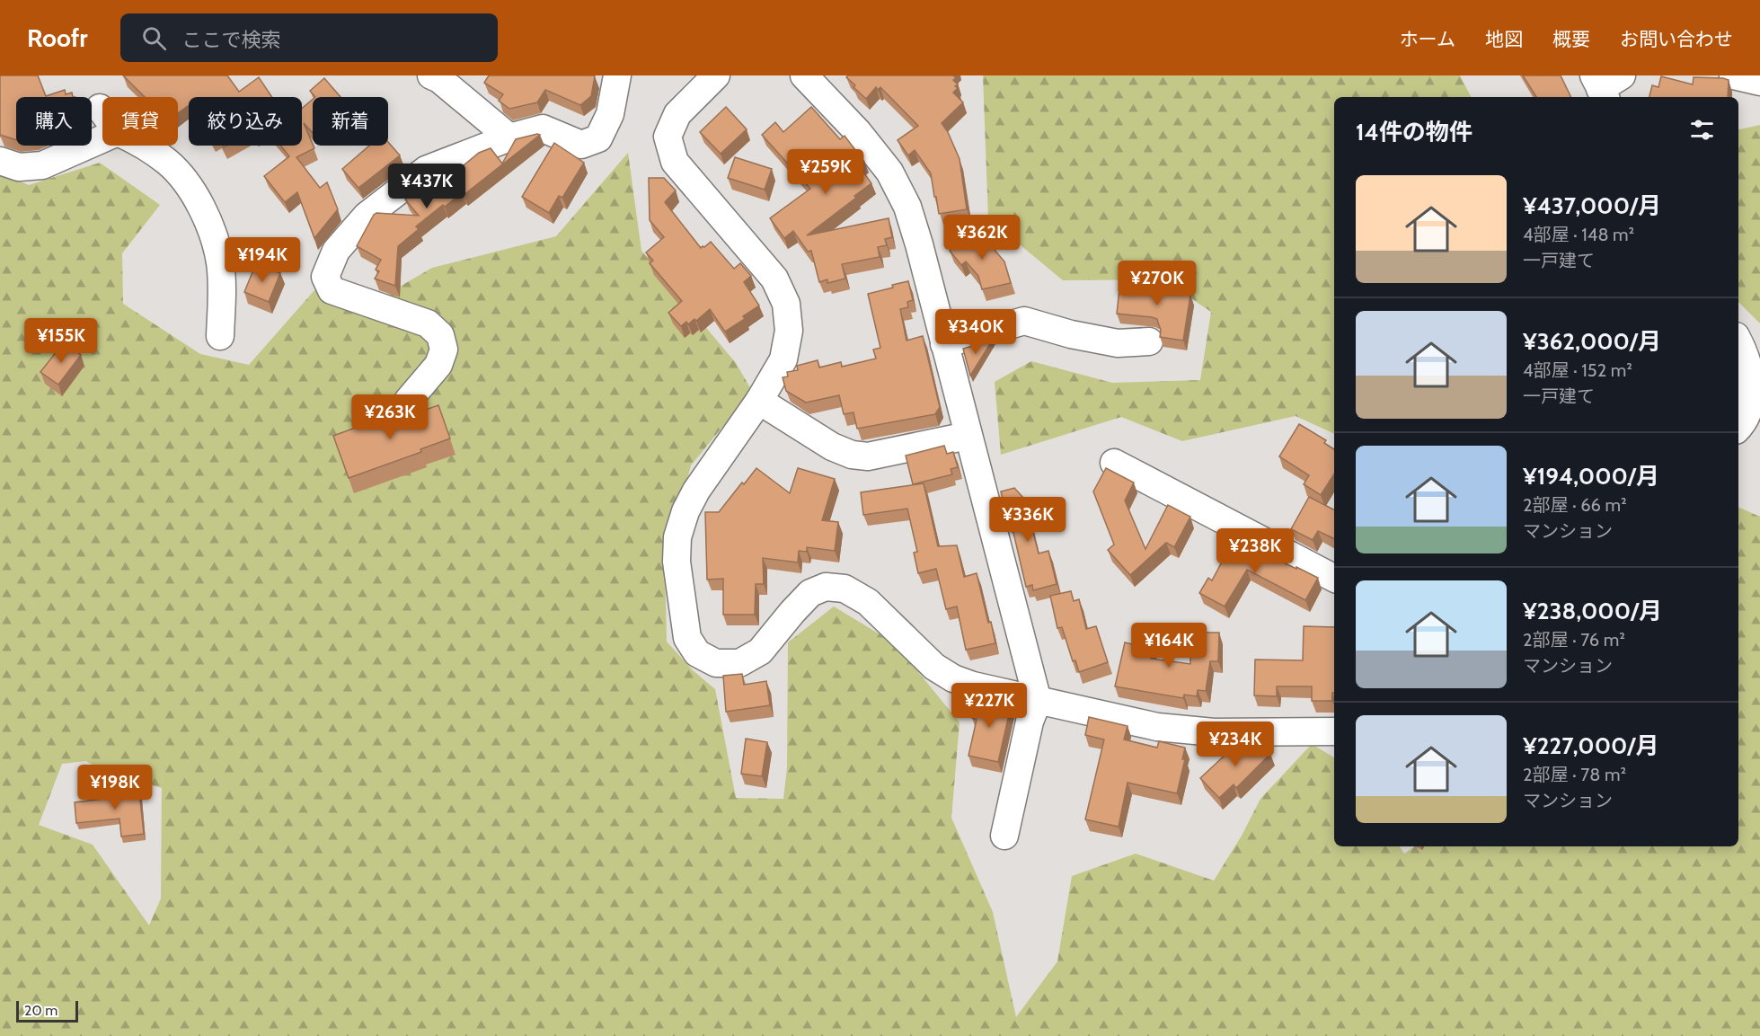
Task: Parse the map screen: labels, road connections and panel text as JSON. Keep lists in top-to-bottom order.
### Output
{
  "scale_bar": "20 m",
  "page": {
    "header": "Roofr",
    "search": "ここで検索",
    "nav": [
      "ホーム",
      "地図",
      "概要",
      "お問い合わせ"
    ],
    "chip": [
      "購入",
      "賃貸",
      "絞り込み",
      "新着"
    ],
    "heading": "14件の物件",
    "price": [
      "¥259K",
      "¥437K",
      "¥362K",
      "¥194K",
      "¥270K",
      "¥340K",
      "¥155K",
      "¥263K",
      "¥336K",
      "¥238K",
      "¥164K",
      "¥227K",
      "¥234K",
      "¥198K"
    ],
    "list": [
      {
        "name": "¥437,000/月",
        "note": "4部屋 · 148 m² · 一戸建て"
      },
      {
        "name": "¥362,000/月",
        "note": "4部屋 · 152 m² · 一戸建て"
      },
      {
        "name": "¥194,000/月",
        "note": "2部屋 · 66 m² · マンション"
      },
      {
        "name": "¥238,000/月",
        "note": "2部屋 · 76 m² · マンション"
      },
      {
        "name": "¥227,000/月",
        "note": "2部屋 · 78 m² · マンション"
      }
    ],
    "scale": "20 m"
  }
}
